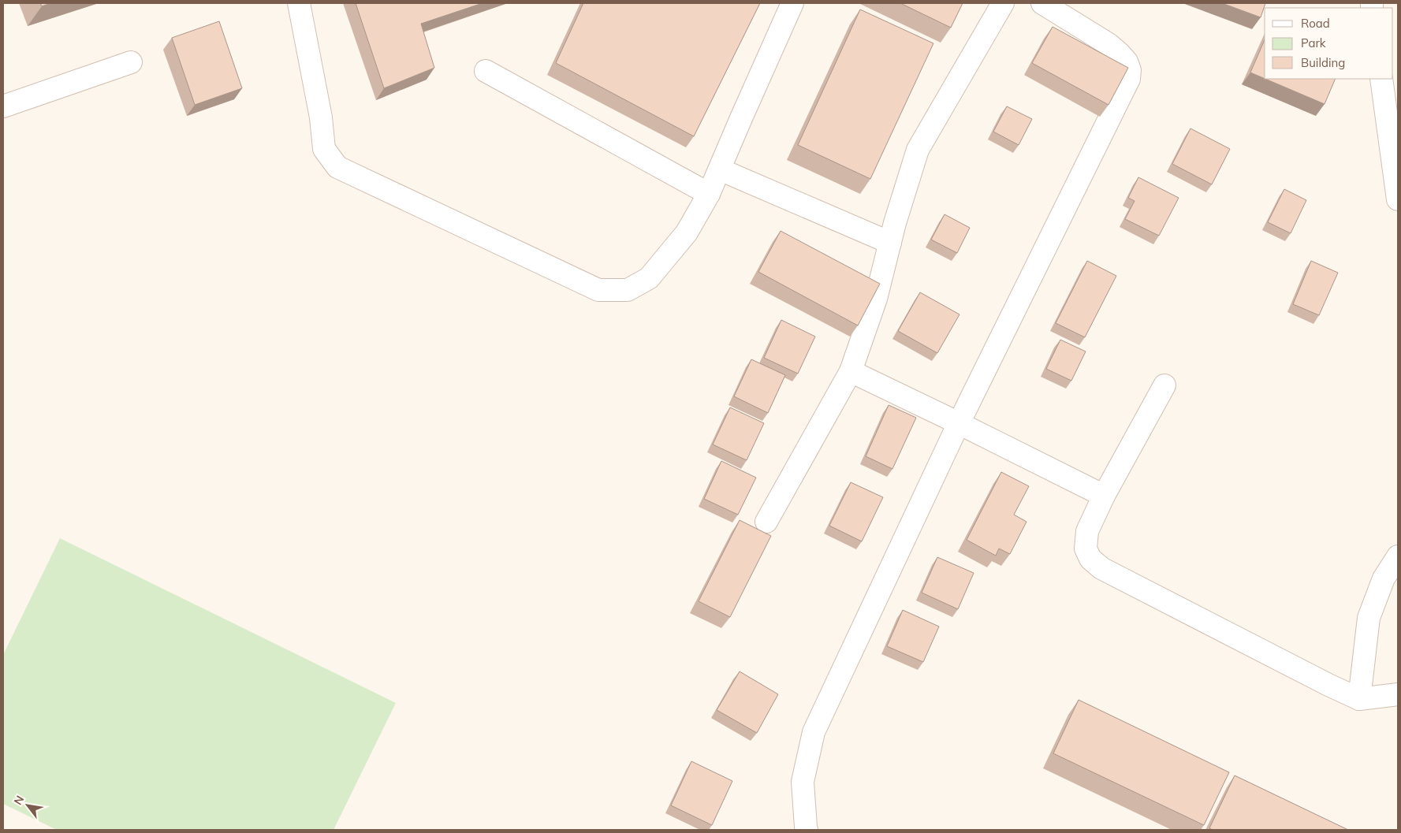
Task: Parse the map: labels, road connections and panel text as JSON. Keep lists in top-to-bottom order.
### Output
{
  "legend": ["Road", "Park", "Building"],
  "north": "top left"
}
